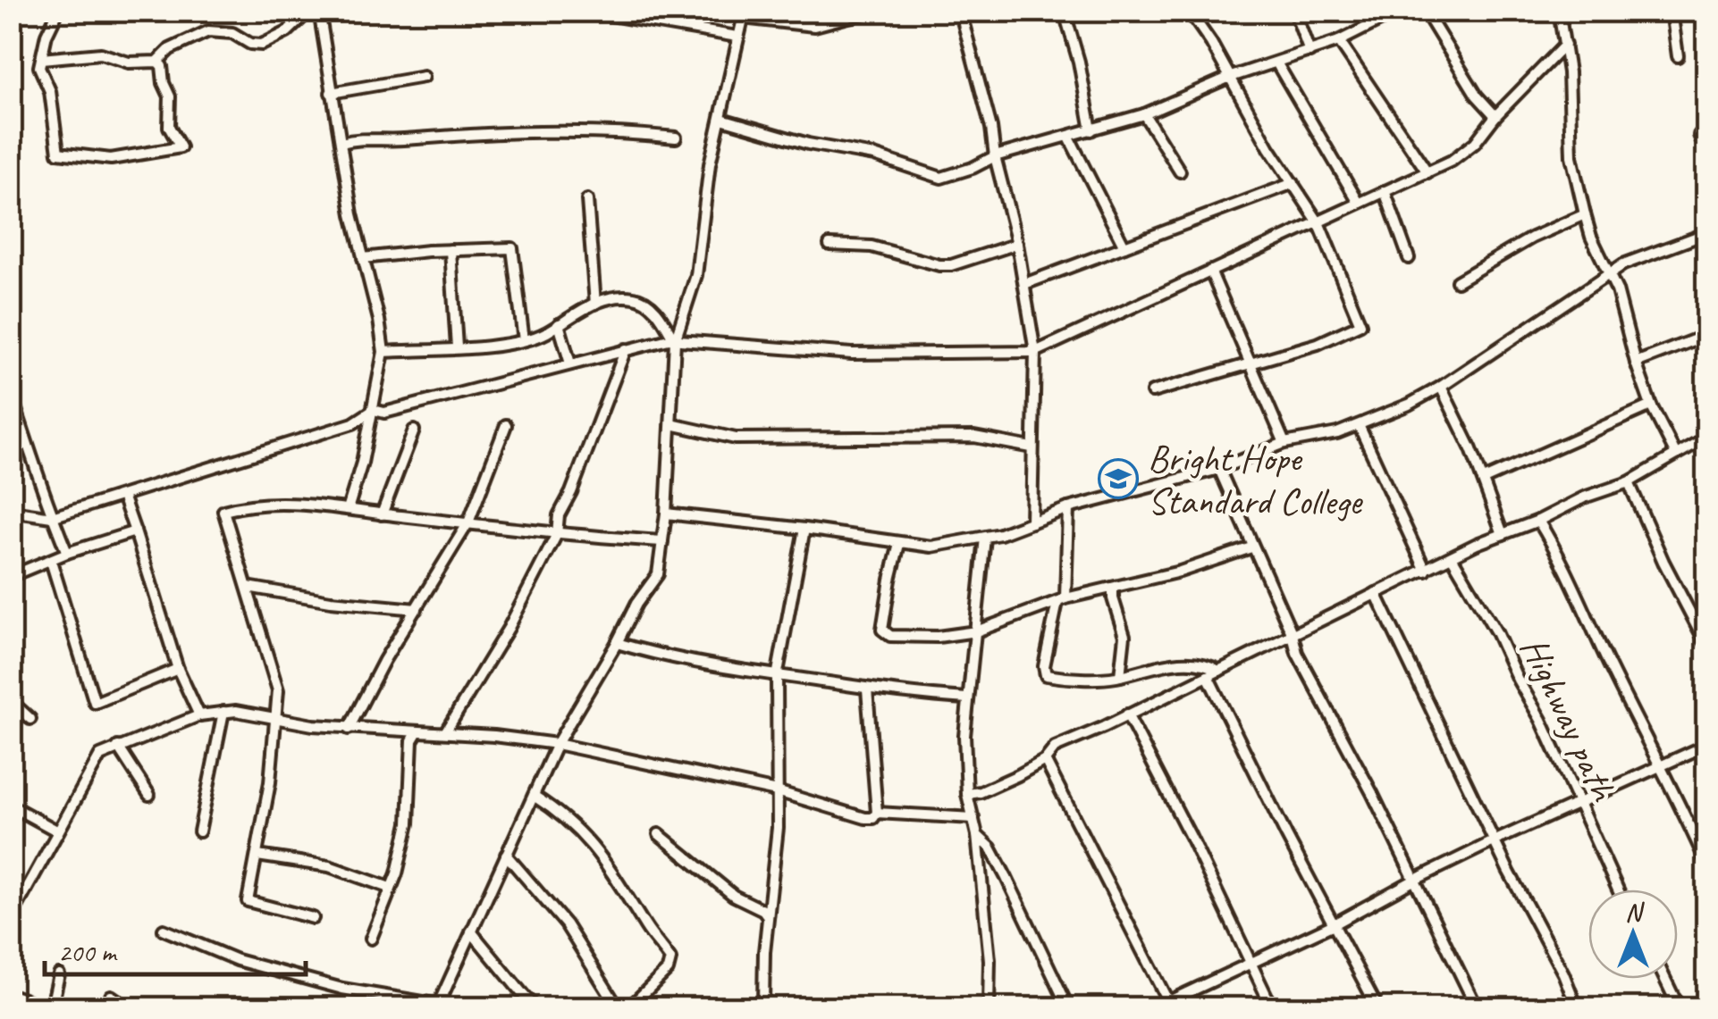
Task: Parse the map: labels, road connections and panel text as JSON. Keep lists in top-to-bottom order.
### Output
{
  "streets": {
    "street": ["Highway path"]
  },
  "places": {
    "school or university": ["Bright Hope Standard College"]
  },
  "scale_bar": "200 m",
  "north": "top"
}
